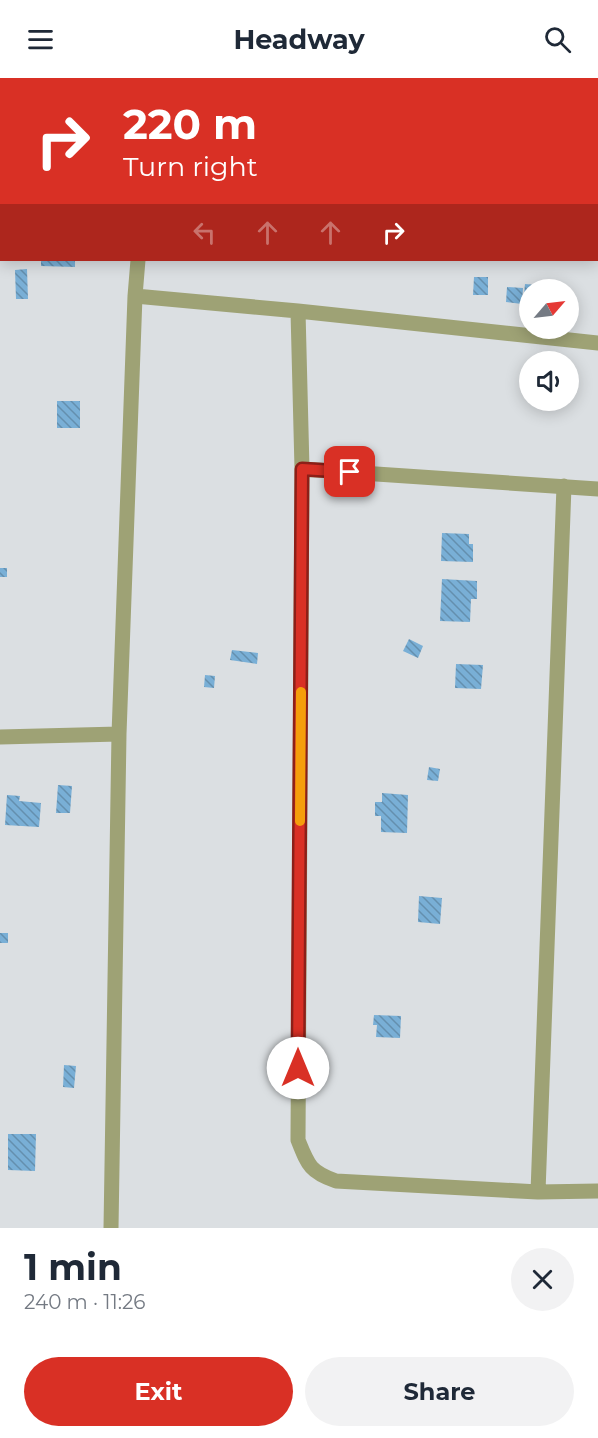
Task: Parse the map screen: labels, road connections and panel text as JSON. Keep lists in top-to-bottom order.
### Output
{
  "north": "top right",
  "page": {
    "header": "Headway",
    "turn": ["220 m", "Turn right"],
    "heading": ["1 min", "240 m · 11:26"],
    "buttons": ["Exit", "Share"]
  }
}
